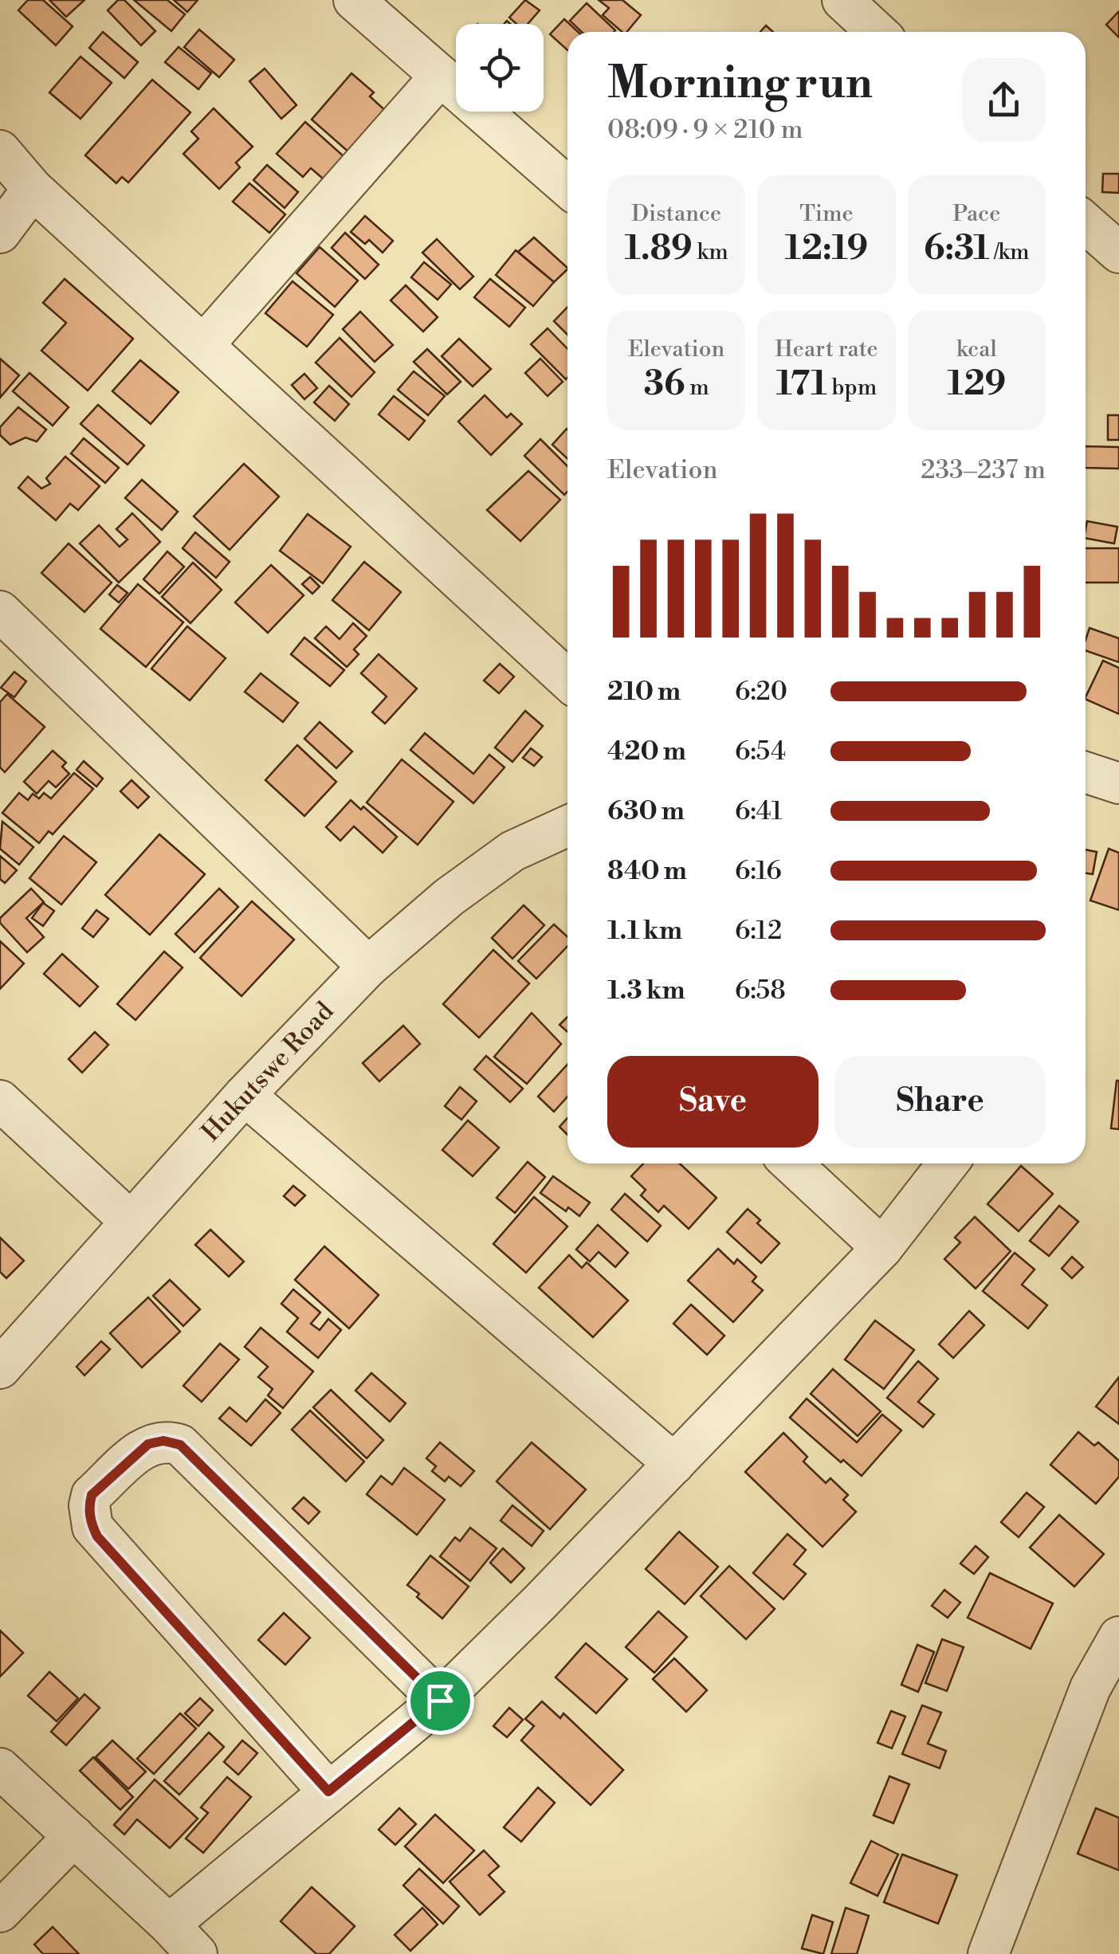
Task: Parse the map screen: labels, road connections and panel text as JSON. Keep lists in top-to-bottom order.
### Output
{
  "streets": {
    "street": ["Hukutswe Road"]
  },
  "page": {
    "heading": ["Morning run", "08:09 · 9 × 210 m"],
    "stats": [
      ["Distance", "1.89 km"],
      ["Time", "12:19"],
      ["Pace", "6:31 /km"],
      ["Elevation", "36 m"],
      ["Heart rate", "171 bpm"],
      ["kcal", "129"]
    ],
    "chart": ["Elevation", "233–237 m"],
    "list": [
      {
        "name": "210 m",
        "note": "6:20"
      },
      {
        "name": "420 m",
        "note": "6:54"
      },
      {
        "name": "630 m",
        "note": "6:41"
      },
      {
        "name": "840 m",
        "note": "6:16"
      },
      {
        "name": "1.1 km",
        "note": "6:12"
      },
      {
        "name": "1.3 km",
        "note": "6:58"
      }
    ],
    "buttons": ["Save", "Share"]
  }
}
